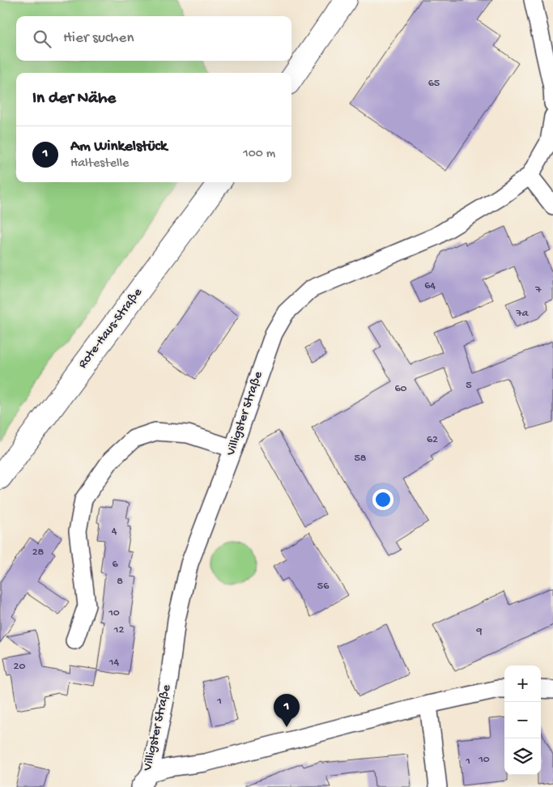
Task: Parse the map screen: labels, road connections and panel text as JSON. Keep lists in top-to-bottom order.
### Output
{
  "streets": {
    "main road": ["Rote-Haus-Straße"],
    "street": ["Villigster Straße"]
  },
  "house_numbers": [
    "65",
    "64",
    "7",
    "7a",
    "5",
    "60",
    "62",
    "58",
    "4",
    "28",
    "6",
    "8",
    "56",
    "10",
    "12",
    "9",
    "14",
    "20",
    "1",
    "10",
    "1"
  ],
  "page": {
    "search": "Hier suchen",
    "heading": "In der Nähe",
    "list": [
      {
        "mark": "1",
        "name": "Am Winkelstück",
        "note": "Haltestelle",
        "value": "100 m"
      }
    ],
    "map_buttons": ["+", "−"],
    "pins": "1"
  }
}
